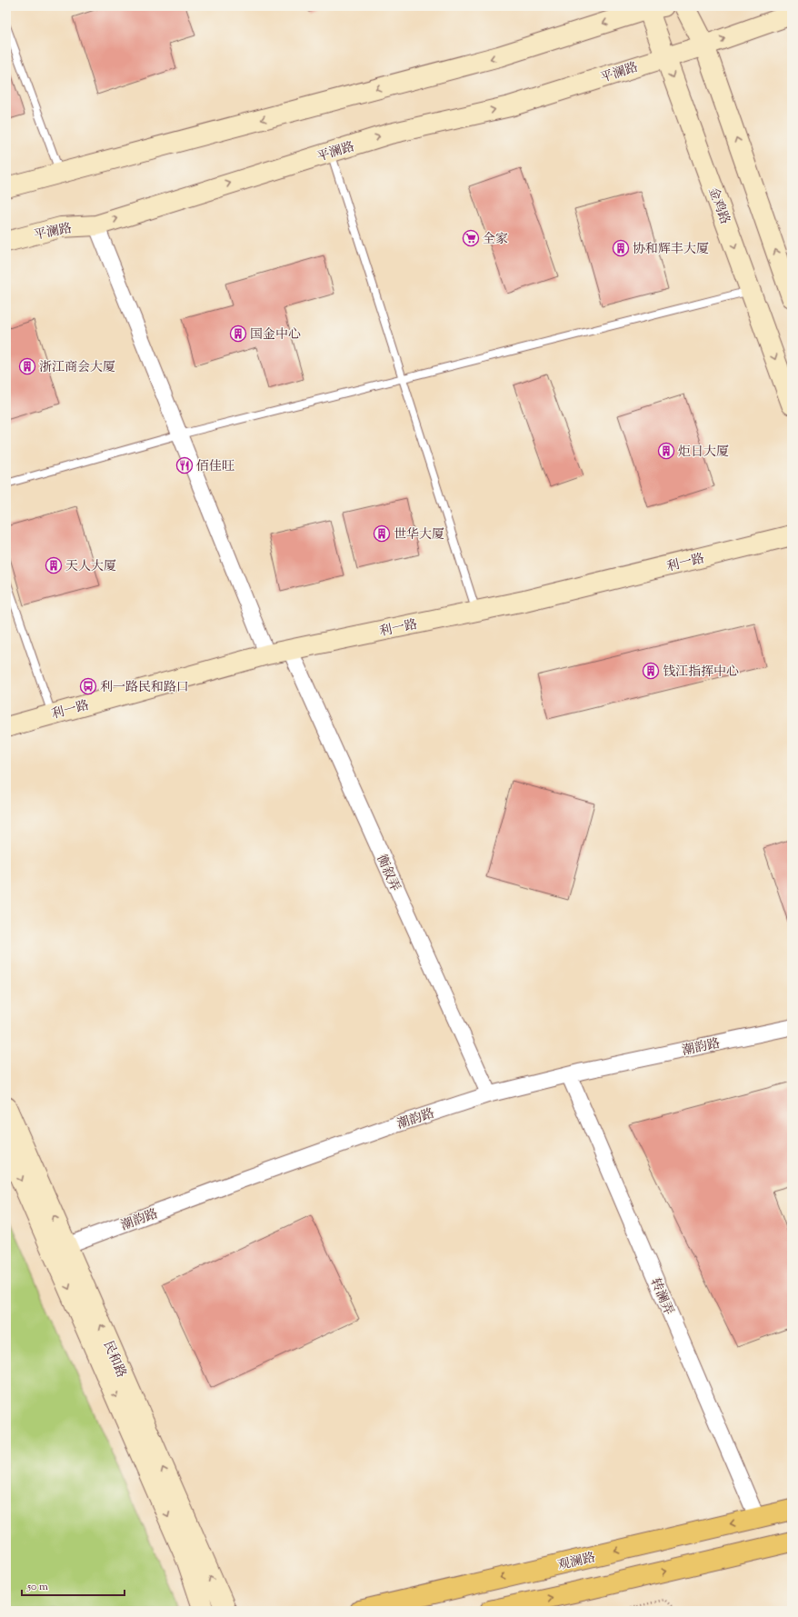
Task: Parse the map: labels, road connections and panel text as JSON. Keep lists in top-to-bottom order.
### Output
{
  "streets": {
    "main road": [
      "平澜路",
      "金鸡路",
      "利一路",
      "民和路",
      "观澜路"
    ],
    "street": ["衡叙弄", "潮韵路", "转澜弄"]
  },
  "crossings": [
    ["平澜路", "金鸡路"],
    ["利一路", "衡叙弄"],
    ["衡叙弄", "潮韵路"],
    ["潮韵路", "转澜弄"],
    ["潮韵路", "民和路"],
    ["转澜弄", "观澜路"]
  ],
  "places": {
    "supermarket": ["全家"],
    "building": [
      "协和辉丰大厦",
      "国金中心",
      "浙江商会大厦",
      "炬日大厦",
      "世华大厦",
      "天人大厦",
      "钱江指挥中心"
    ],
    "restaurant": ["佰佳旺"],
    "bus stop": ["利一路民和路口"]
  },
  "scale_bar": "50 m"
}
